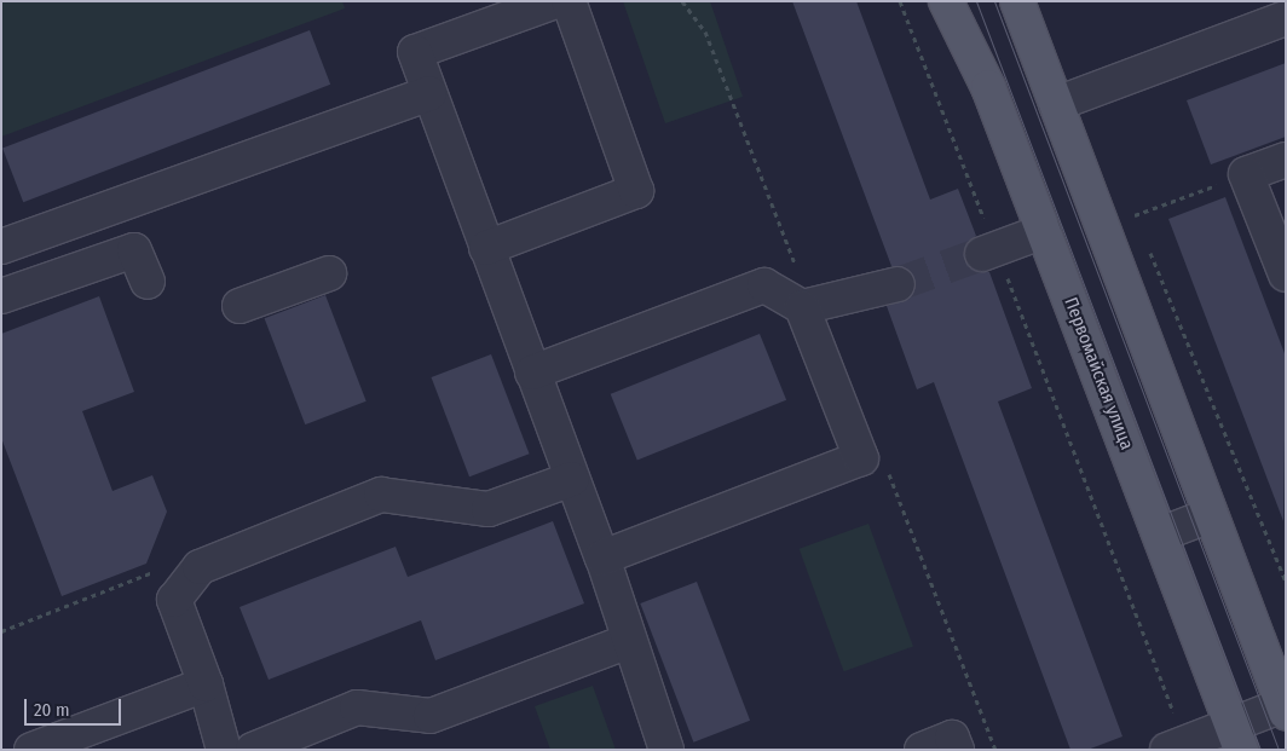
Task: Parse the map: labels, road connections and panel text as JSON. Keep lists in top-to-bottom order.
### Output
{
  "streets": {
    "main road": ["Первомайская улица"]
  },
  "scale_bar": "20 m"
}
